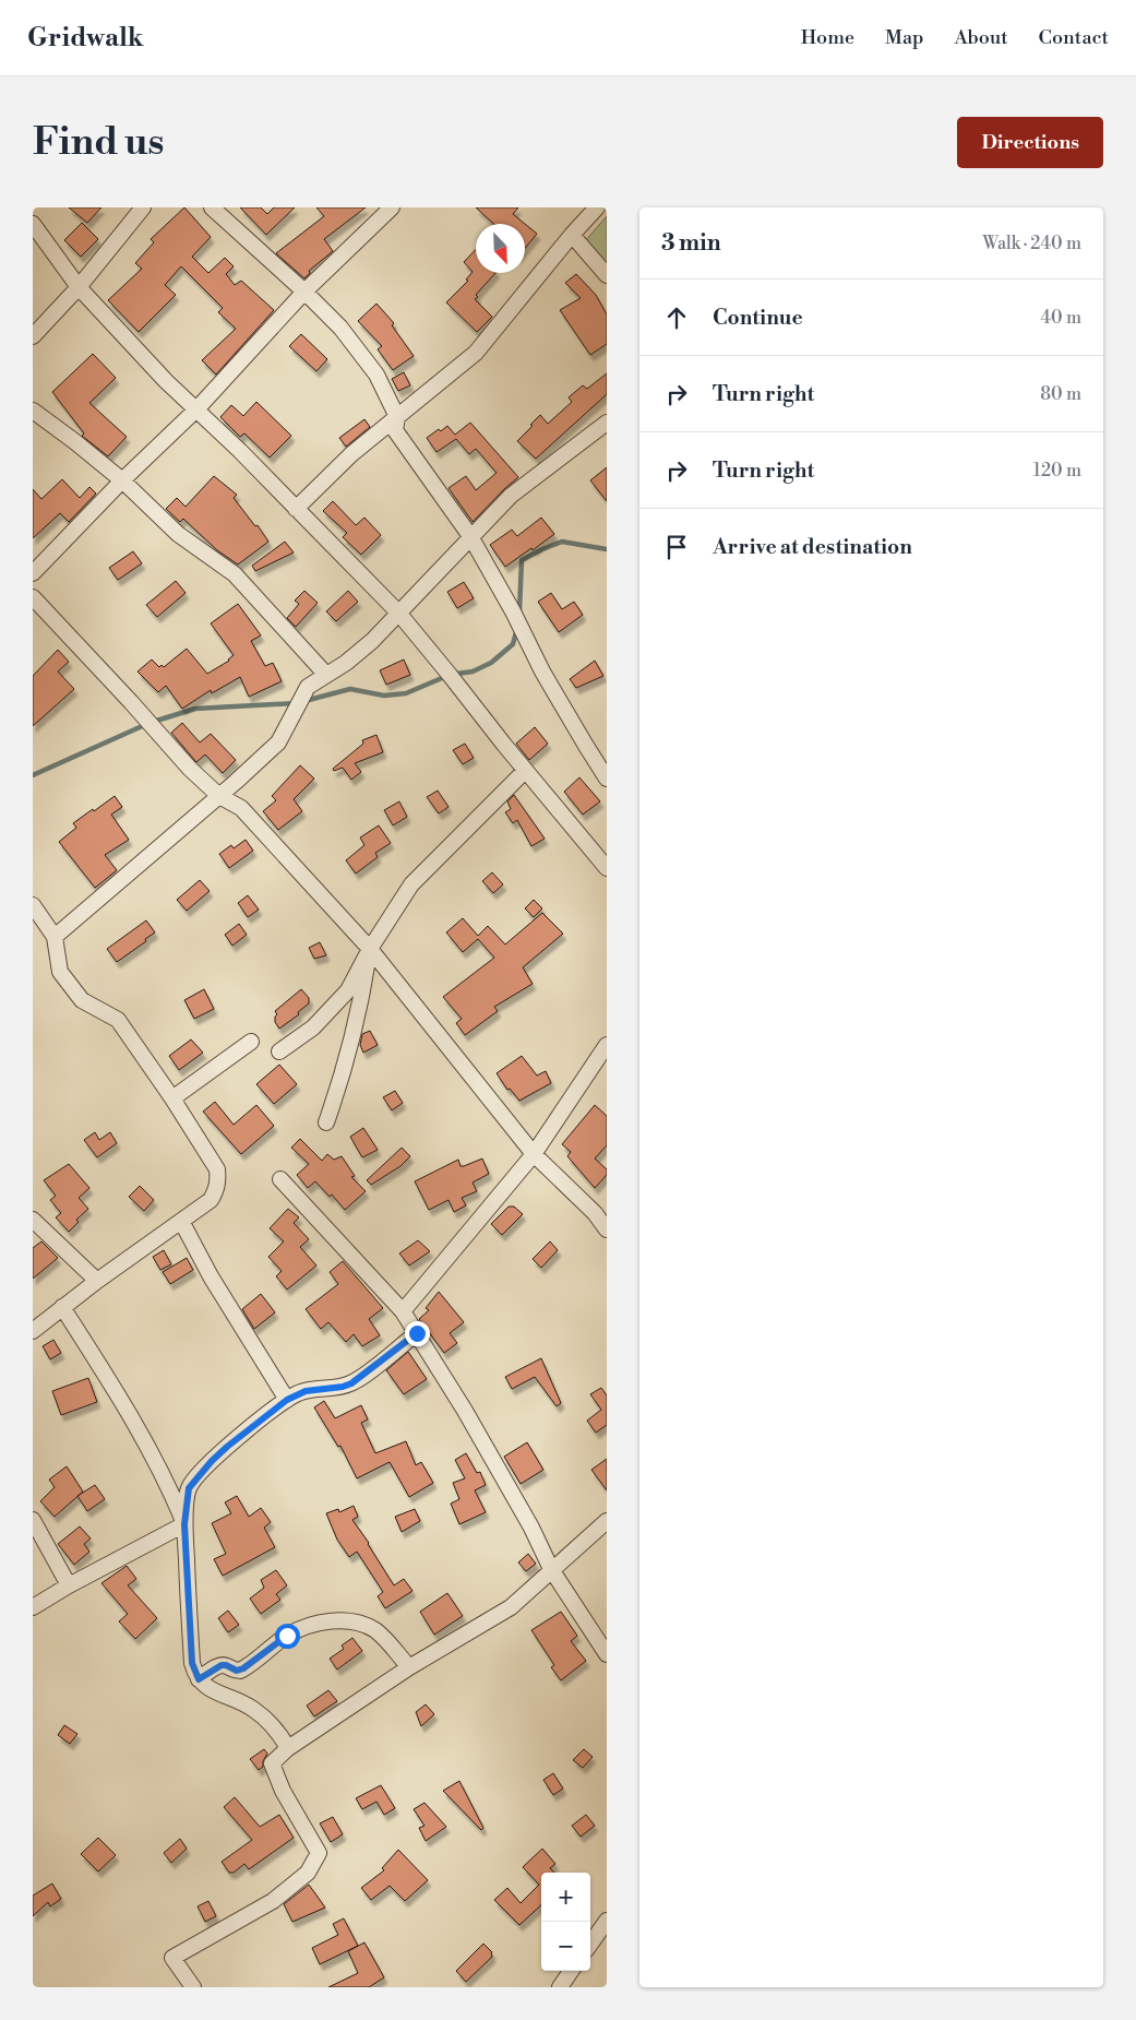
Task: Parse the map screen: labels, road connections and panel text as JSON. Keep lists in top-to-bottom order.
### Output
{
  "north": "bottom right",
  "page": {
    "header": "Gridwalk",
    "nav": [
      "Home",
      "Map",
      "About",
      "Contact"
    ],
    "buttons": "Directions",
    "title": "Find us",
    "heading": ["3 min", "Walk · 240 m"],
    "list": [
      ["Continue", "40 m"],
      ["Turn right", "80 m"],
      ["Turn right", "120 m"],
      "Arrive at destination"
    ],
    "map_buttons": ["+", "−"]
  }
}
